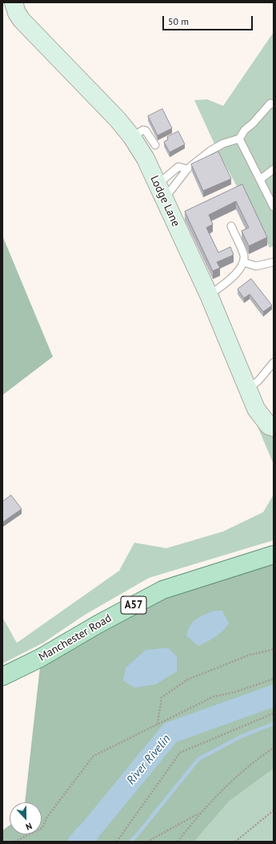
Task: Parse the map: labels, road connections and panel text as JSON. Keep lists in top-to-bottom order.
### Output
{
  "streets": {
    "main road": ["A57", "Manchester Road"],
    "street": ["Lodge Lane"]
  },
  "water": ["River Rivelin"],
  "scale_bar": "50 m",
  "north": "bottom"
}
